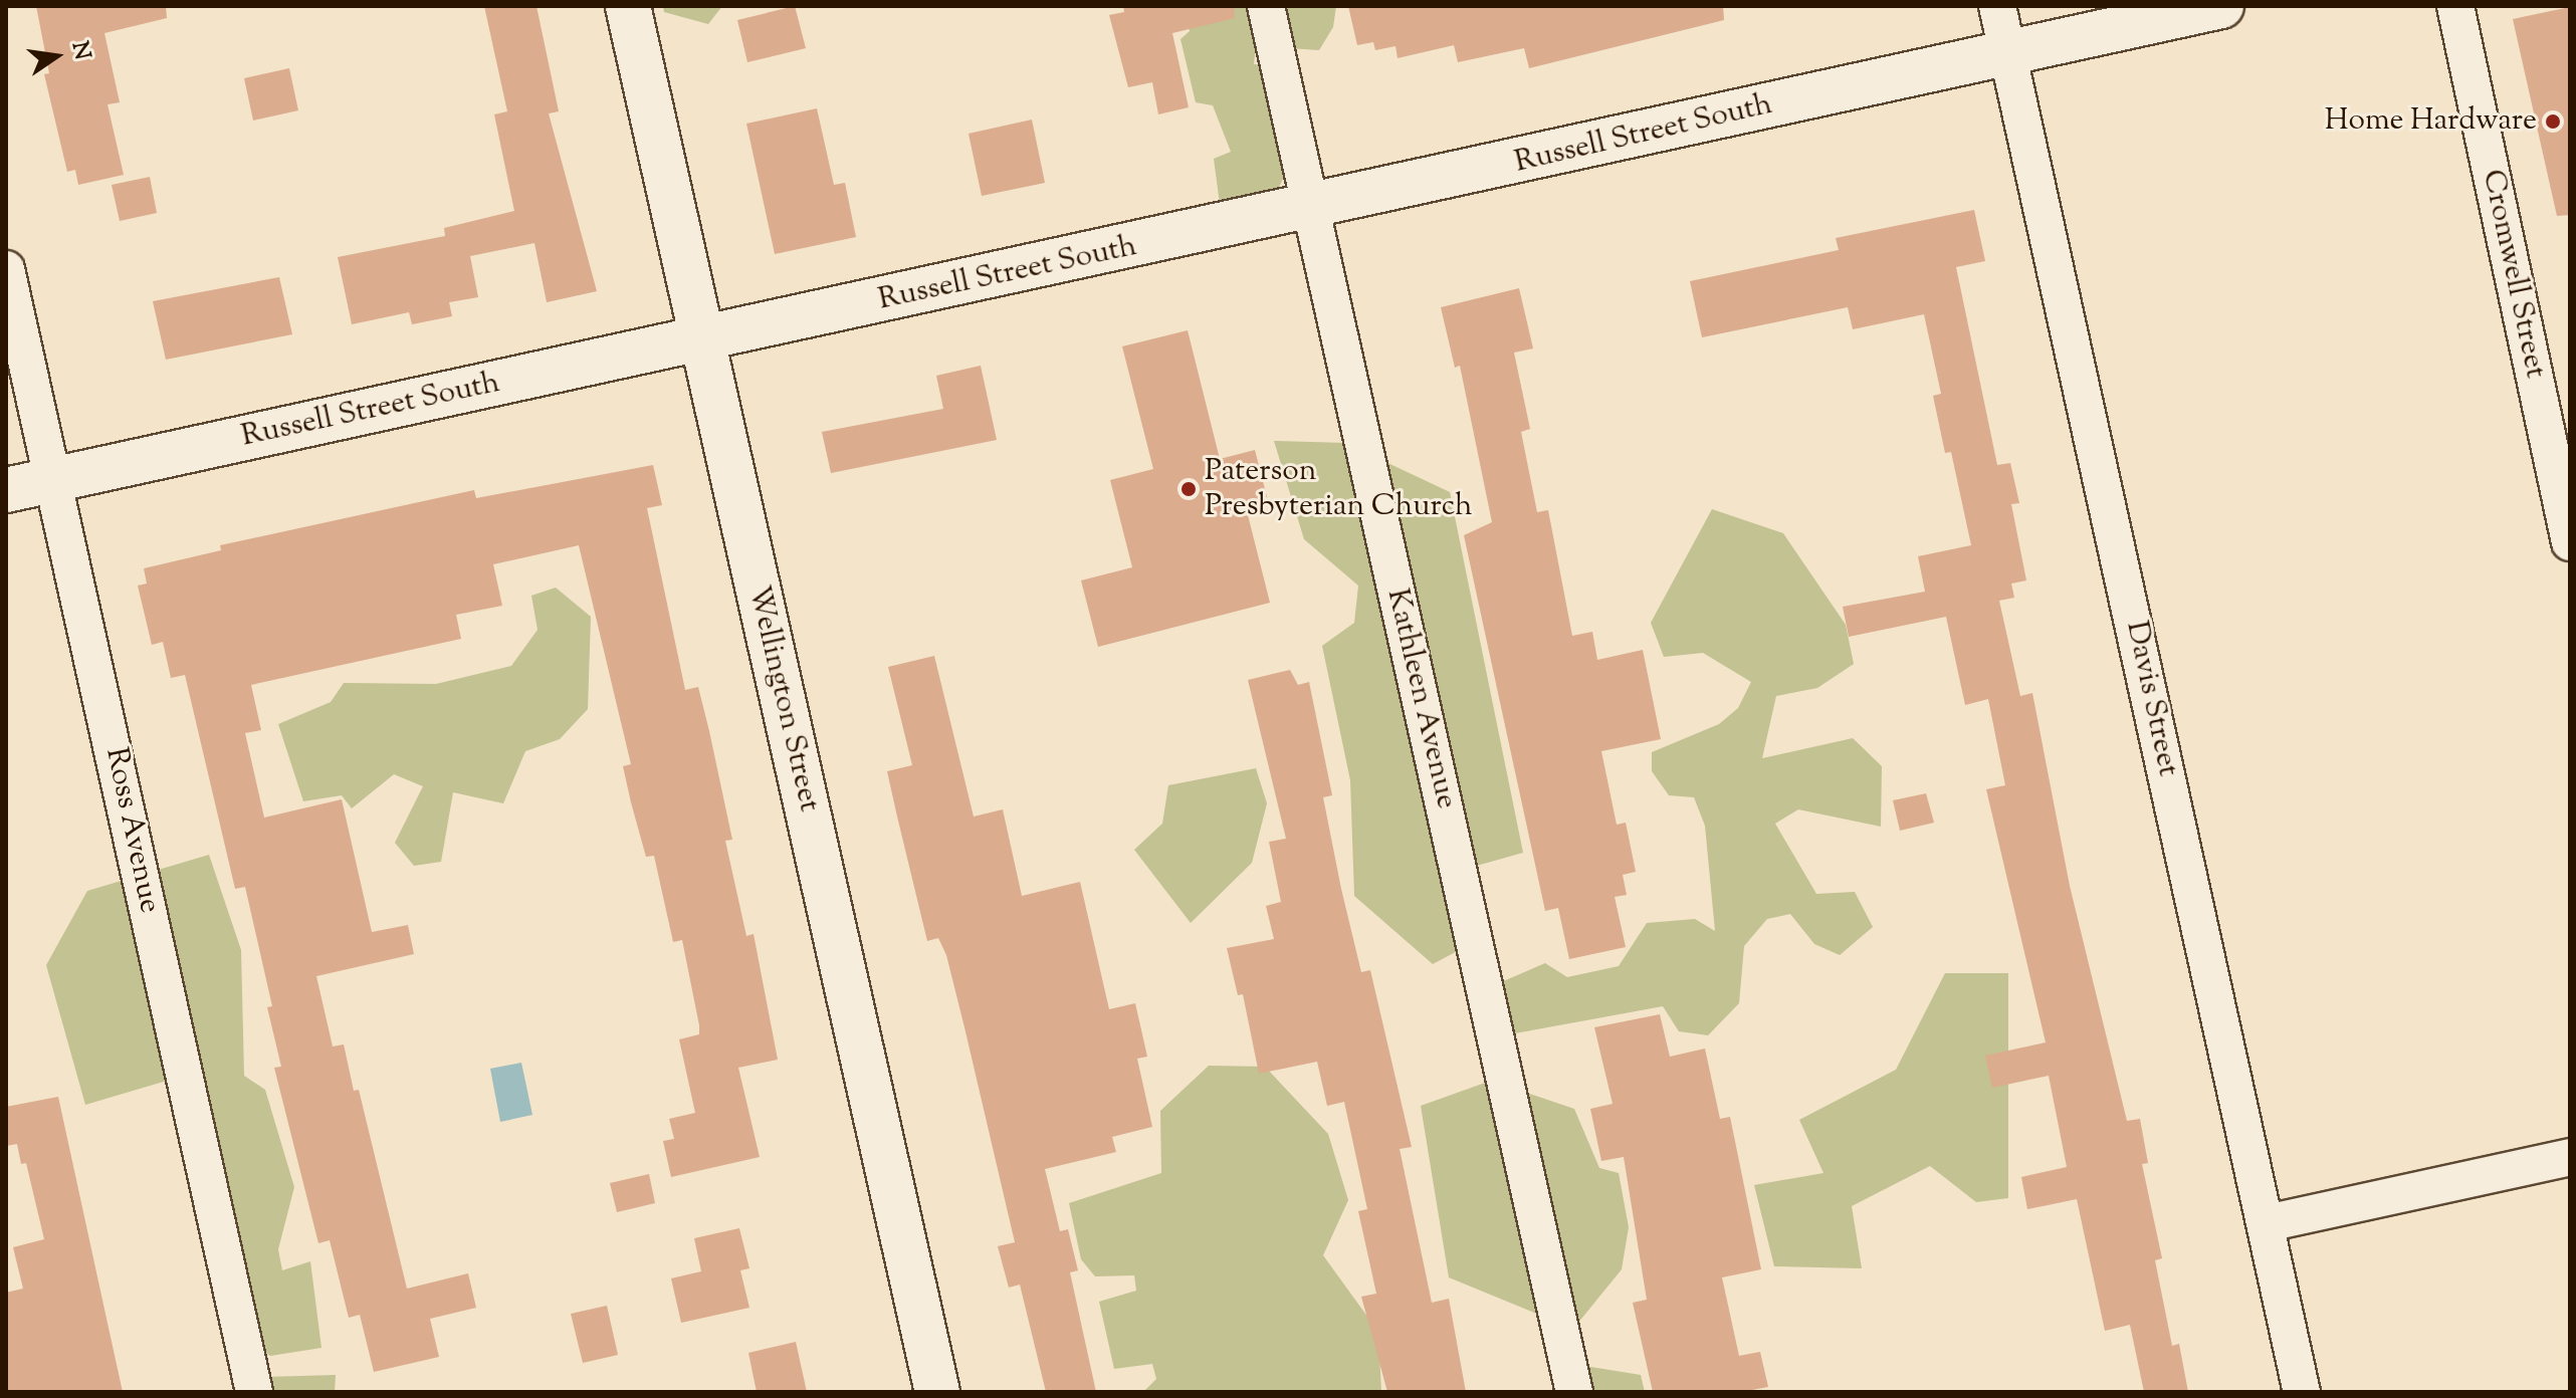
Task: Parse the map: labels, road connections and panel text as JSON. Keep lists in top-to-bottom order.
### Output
{
  "streets": {
    "street": [
      "Russell Street South",
      "Cromwell Street",
      "Wellington Street",
      "Kathleen Avenue",
      "Davis Street",
      "Ross Avenue"
    ]
  },
  "crossings": [
    ["Russell Street South", "Wellington Street"],
    ["Russell Street South", "Kathleen Avenue"],
    ["Russell Street South", "Davis Street"],
    ["Russell Street South", "Ross Avenue"]
  ],
  "places": ["Home Hardware", "Paterson Presbyterian Church"],
  "north": "right"
}
